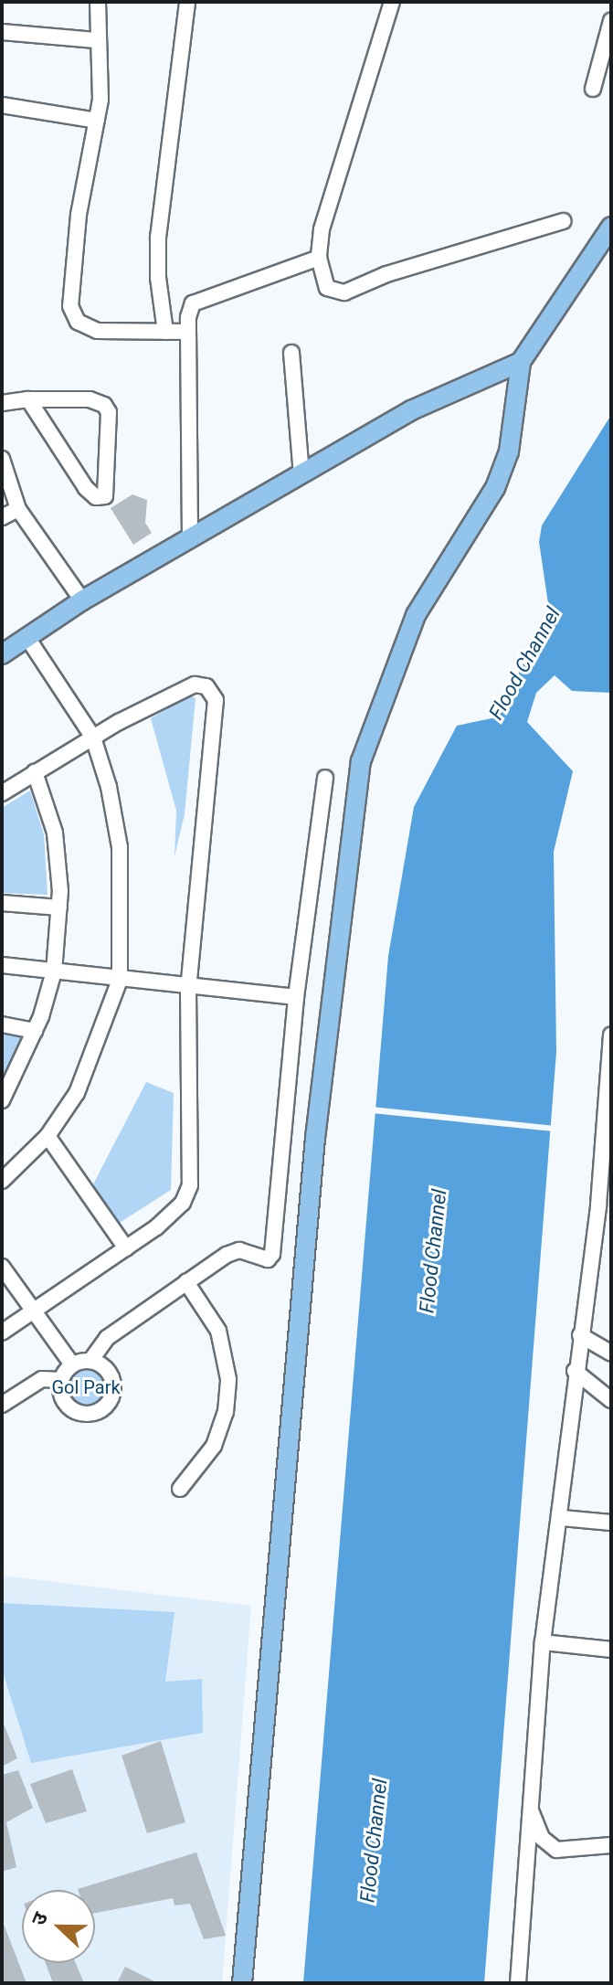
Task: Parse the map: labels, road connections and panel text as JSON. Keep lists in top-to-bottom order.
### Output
{
  "water": ["Flood Channel"],
  "parks": ["Gol Park"],
  "north": "left"
}
